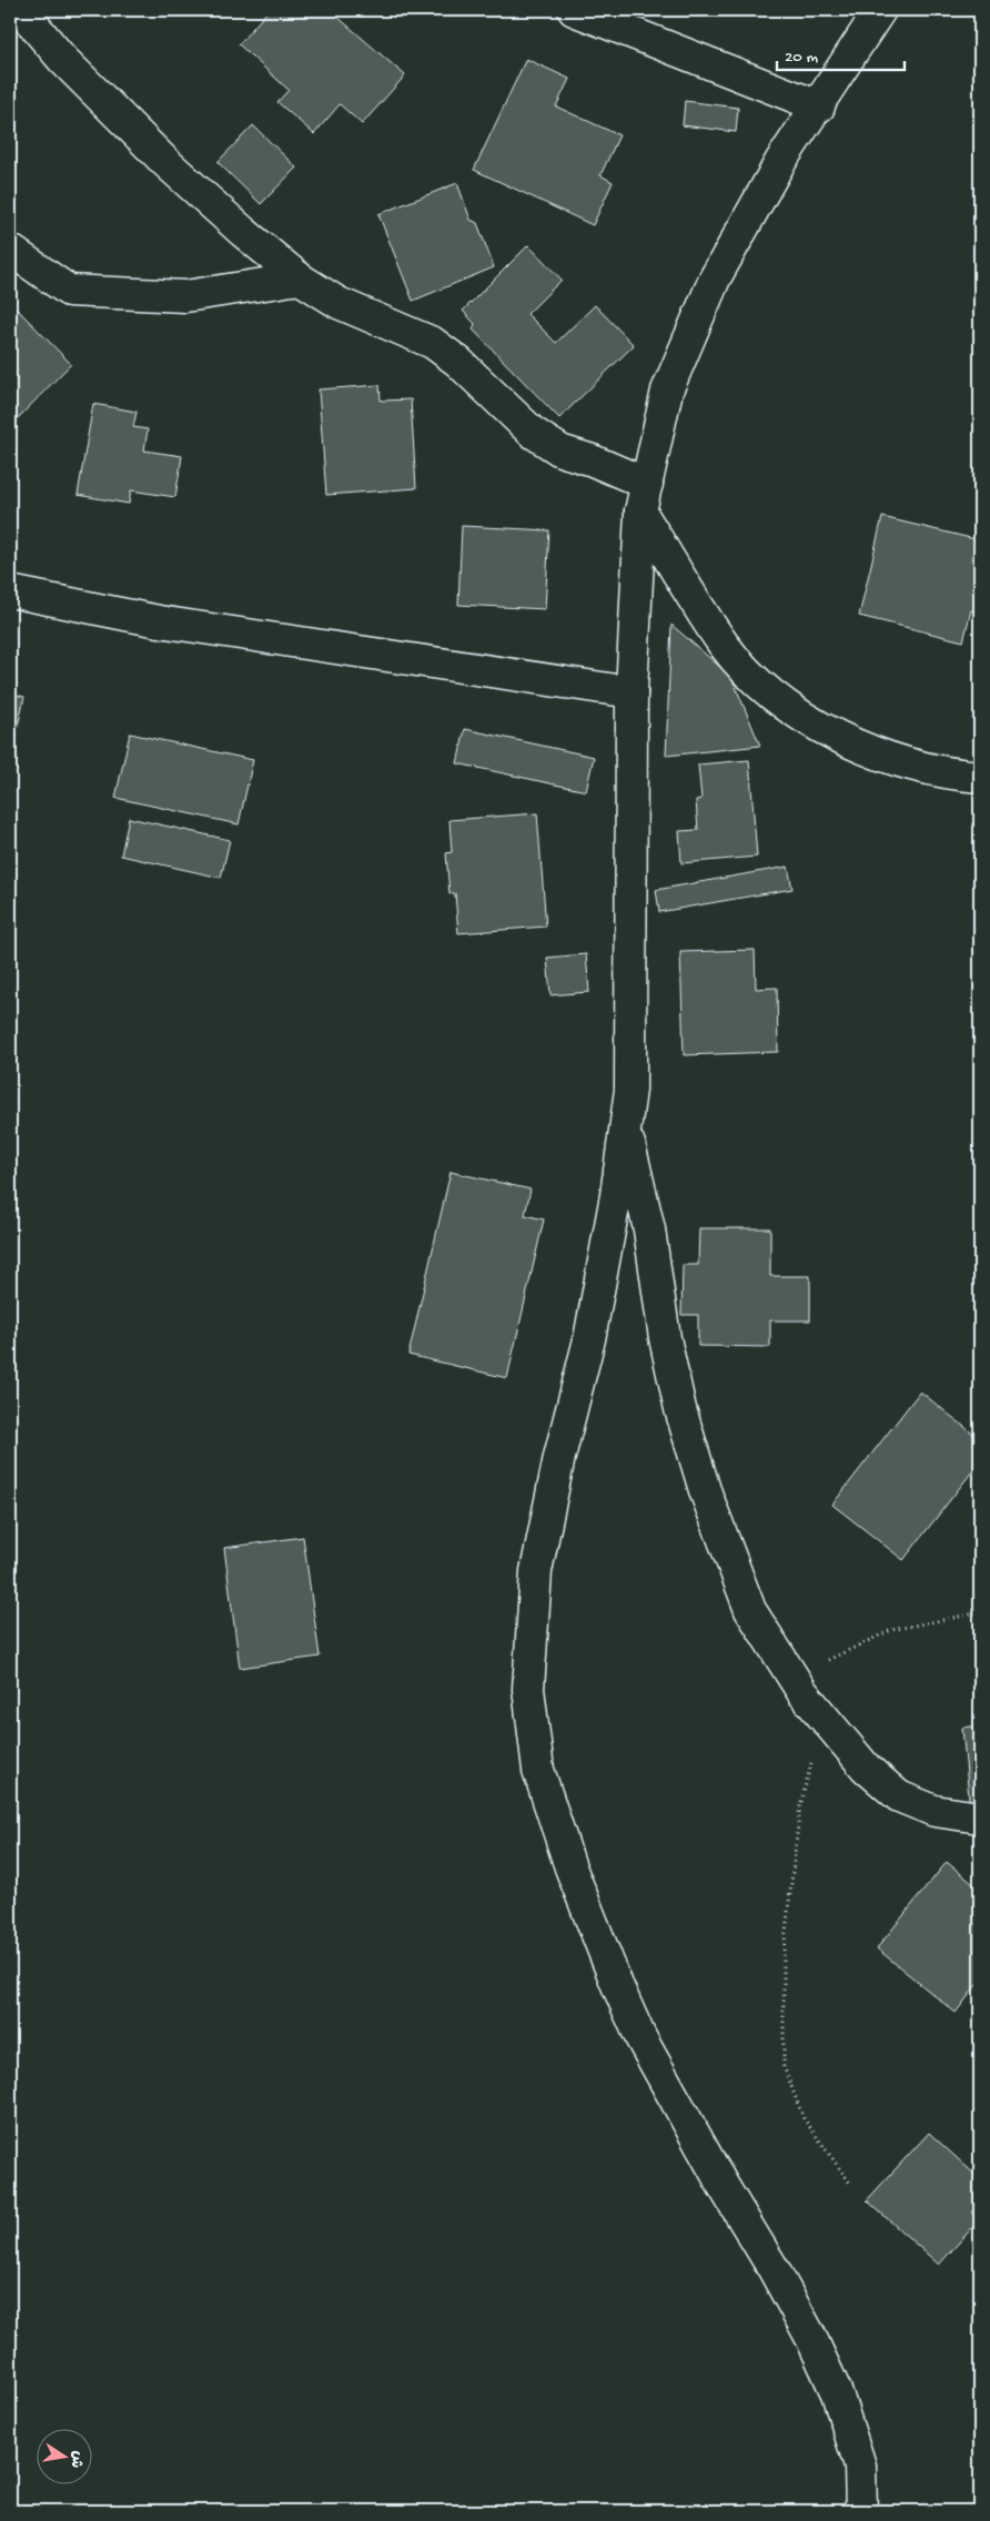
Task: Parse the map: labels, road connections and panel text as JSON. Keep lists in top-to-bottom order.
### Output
{
  "scale_bar": "20 m",
  "north": "right"
}
